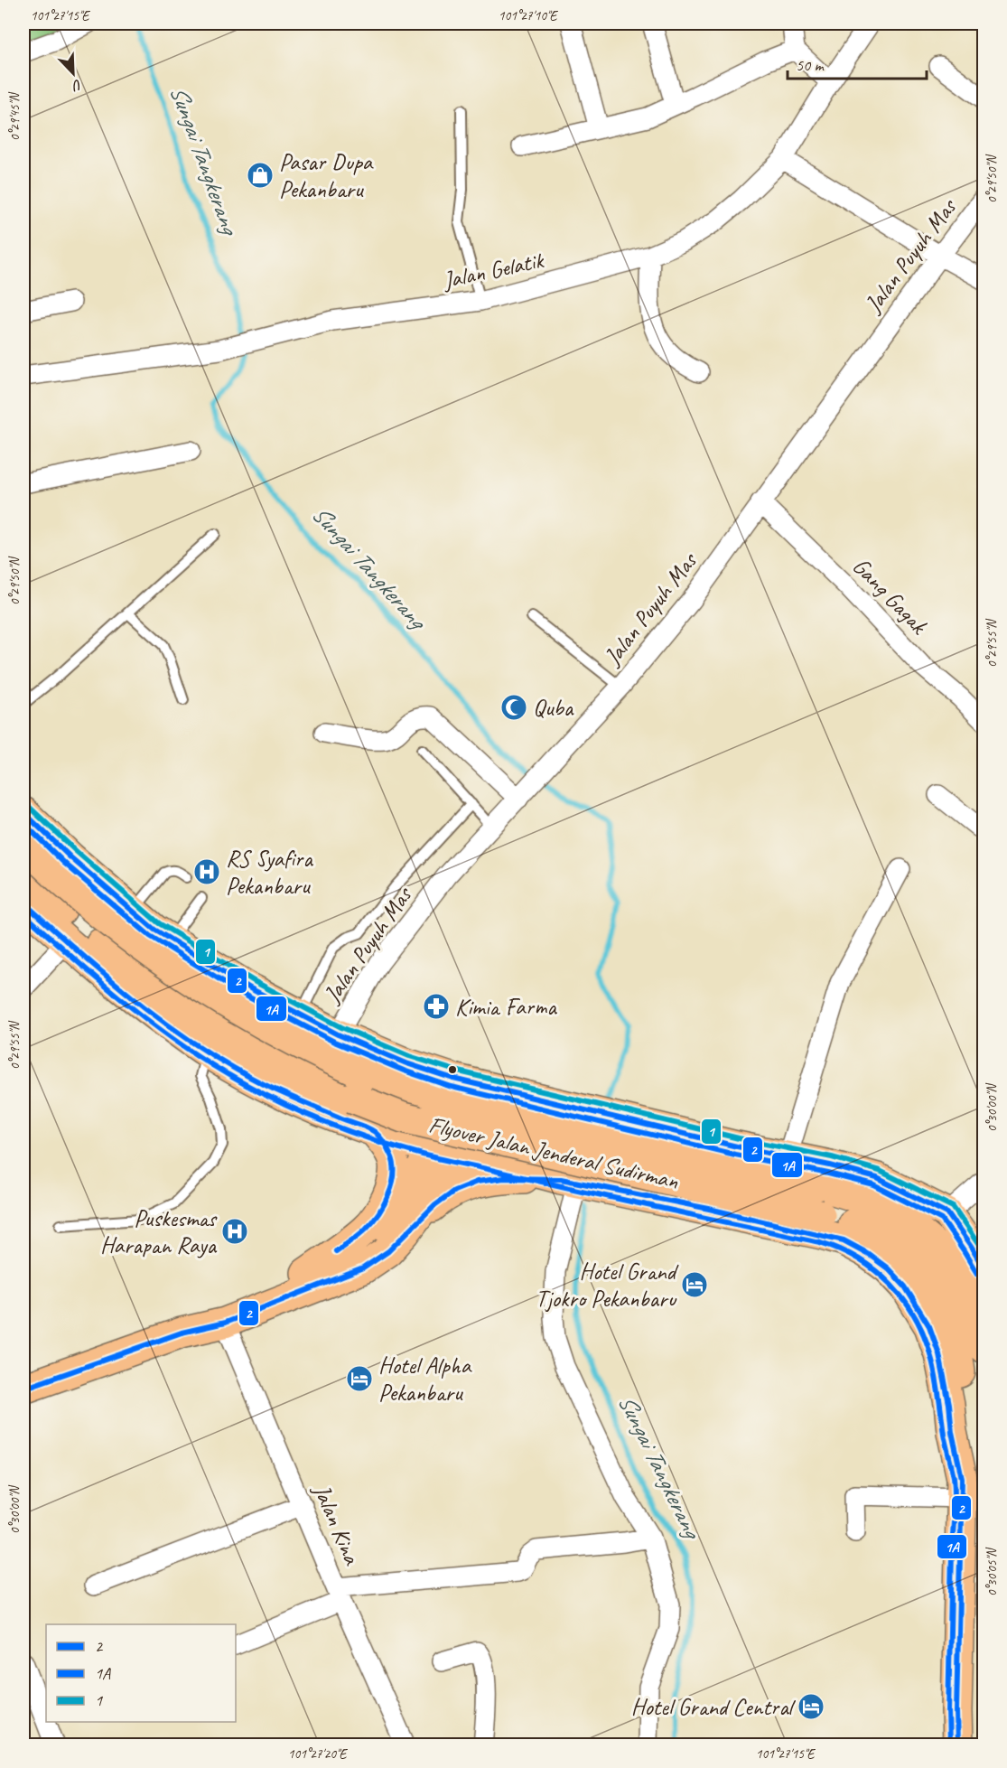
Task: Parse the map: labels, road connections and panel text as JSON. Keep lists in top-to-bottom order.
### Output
{
  "streets": {
    "main road": ["Flyover Jalan Jenderal Sudirman"],
    "street": [
      "Jalan Puyuh Mas",
      "Jalan Gelatik",
      "Gang Gagak",
      "Jalan Kina"
    ]
  },
  "crossings": [
    ["Jalan Puyuh Mas", "Gang Gagak"]
  ],
  "water": ["Sungai Tangkerang"],
  "places": {
    "shop": ["Pasar Dupa Pekanbaru"],
    "mosque": ["Quba"],
    "hospital": ["RS Syafira Pekanbaru", "Puskesmas Harapan Raya"],
    "pharmacy": ["Kimia Farma"],
    "hotel": ["Hotel Grand Tjokro Pekanbaru", "Hotel Alpha Pekanbaru", "Hotel Grand Central"]
  },
  "lines": ["transit line 1", "transit line 2", "transit line 1A"],
  "legend": ["2", "1A", "1"],
  "scale_bar": "50 m",
  "north": "bottom right",
  "coordinates": [
    "101°27'15\"E",
    "101°27'10\"E",
    "0°29'45\"N",
    "0°29'50\"N",
    "0°29'55\"N",
    "0°30'00\"N",
    "0°30'05\"N",
    "101°27'20\"E"
  ]
}
